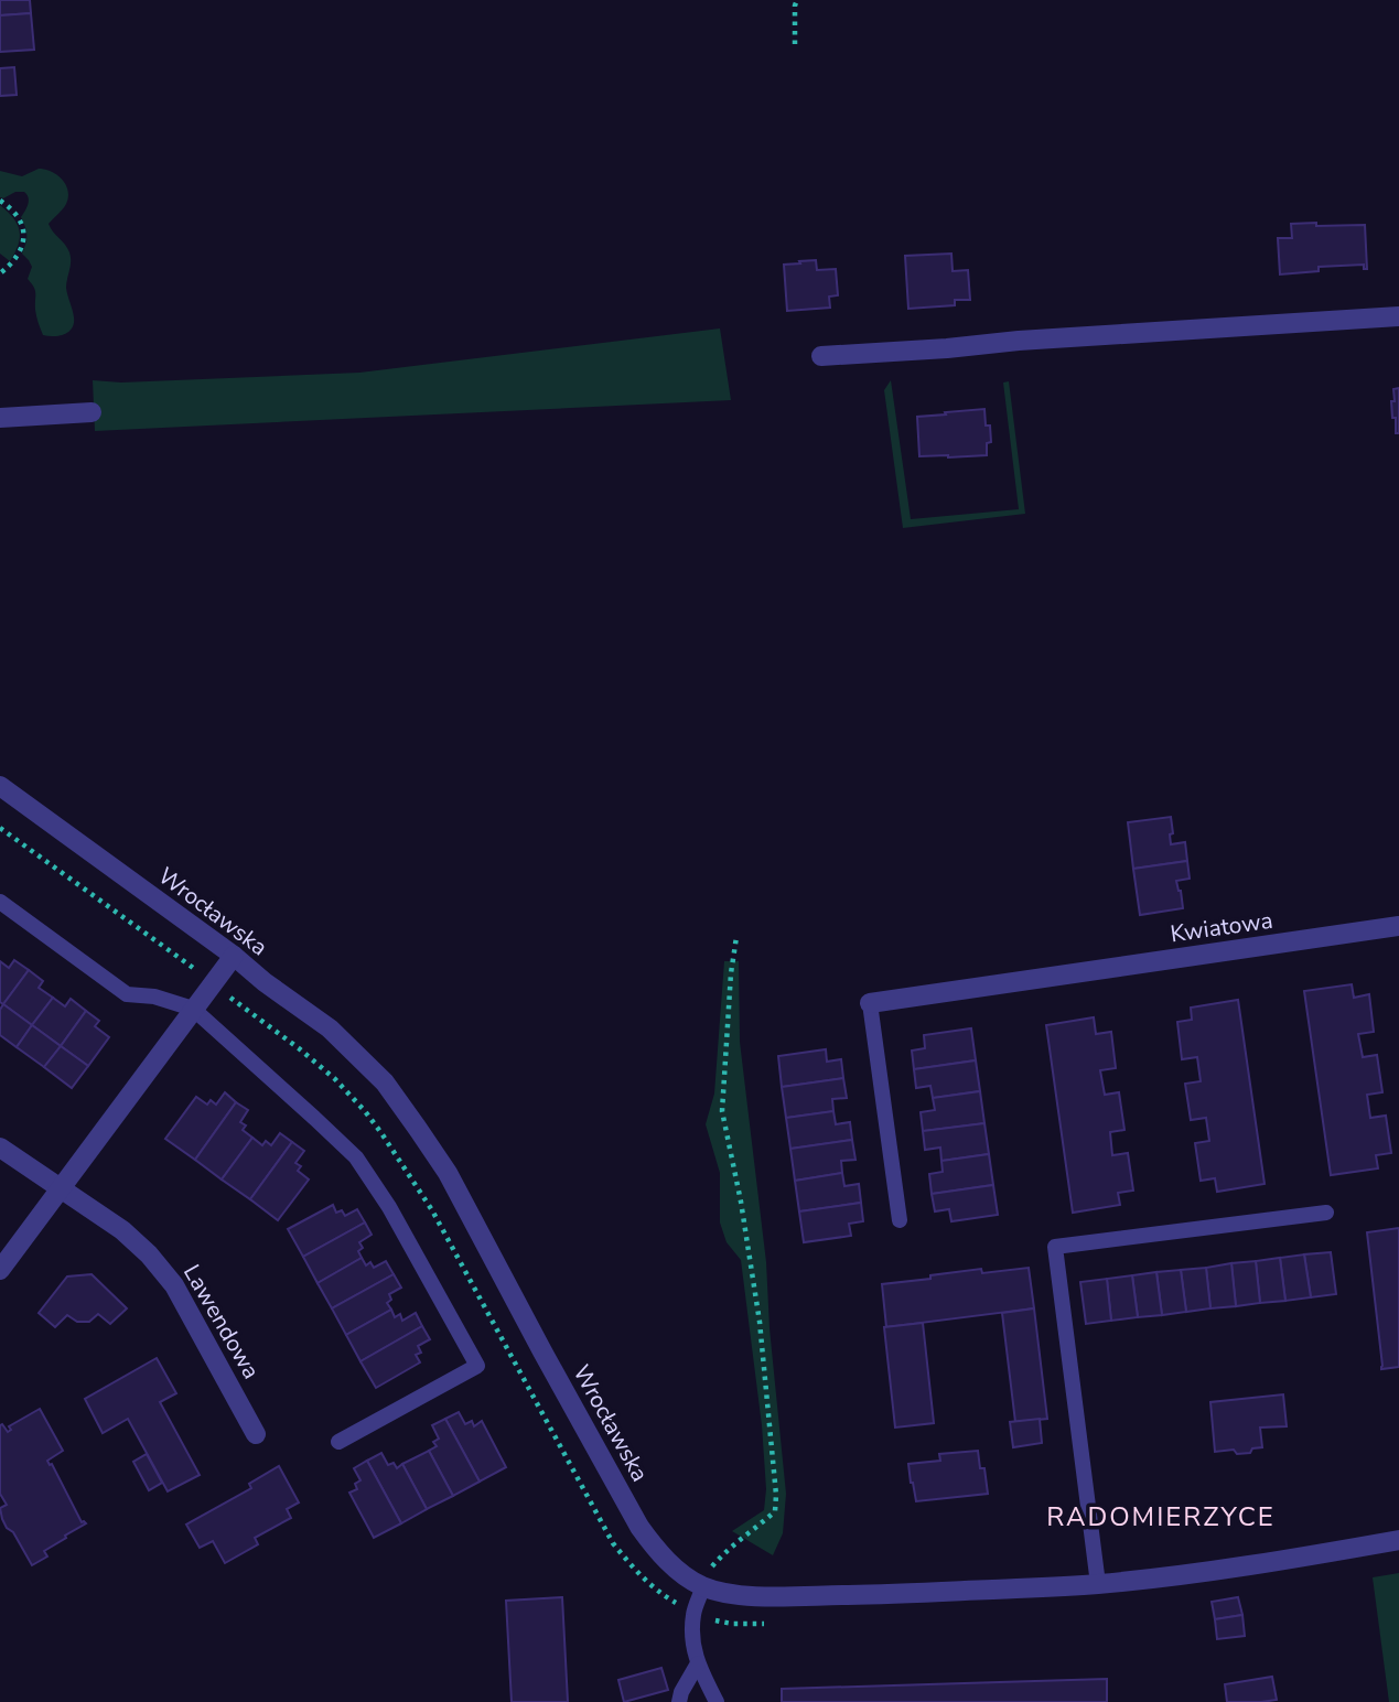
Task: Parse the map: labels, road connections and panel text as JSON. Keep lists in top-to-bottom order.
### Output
{
  "streets": {
    "street": ["Wrocławska", "Kwiatowa", "Lawendowa"]
  },
  "districts": ["RADOMIERZYCE"]
}
